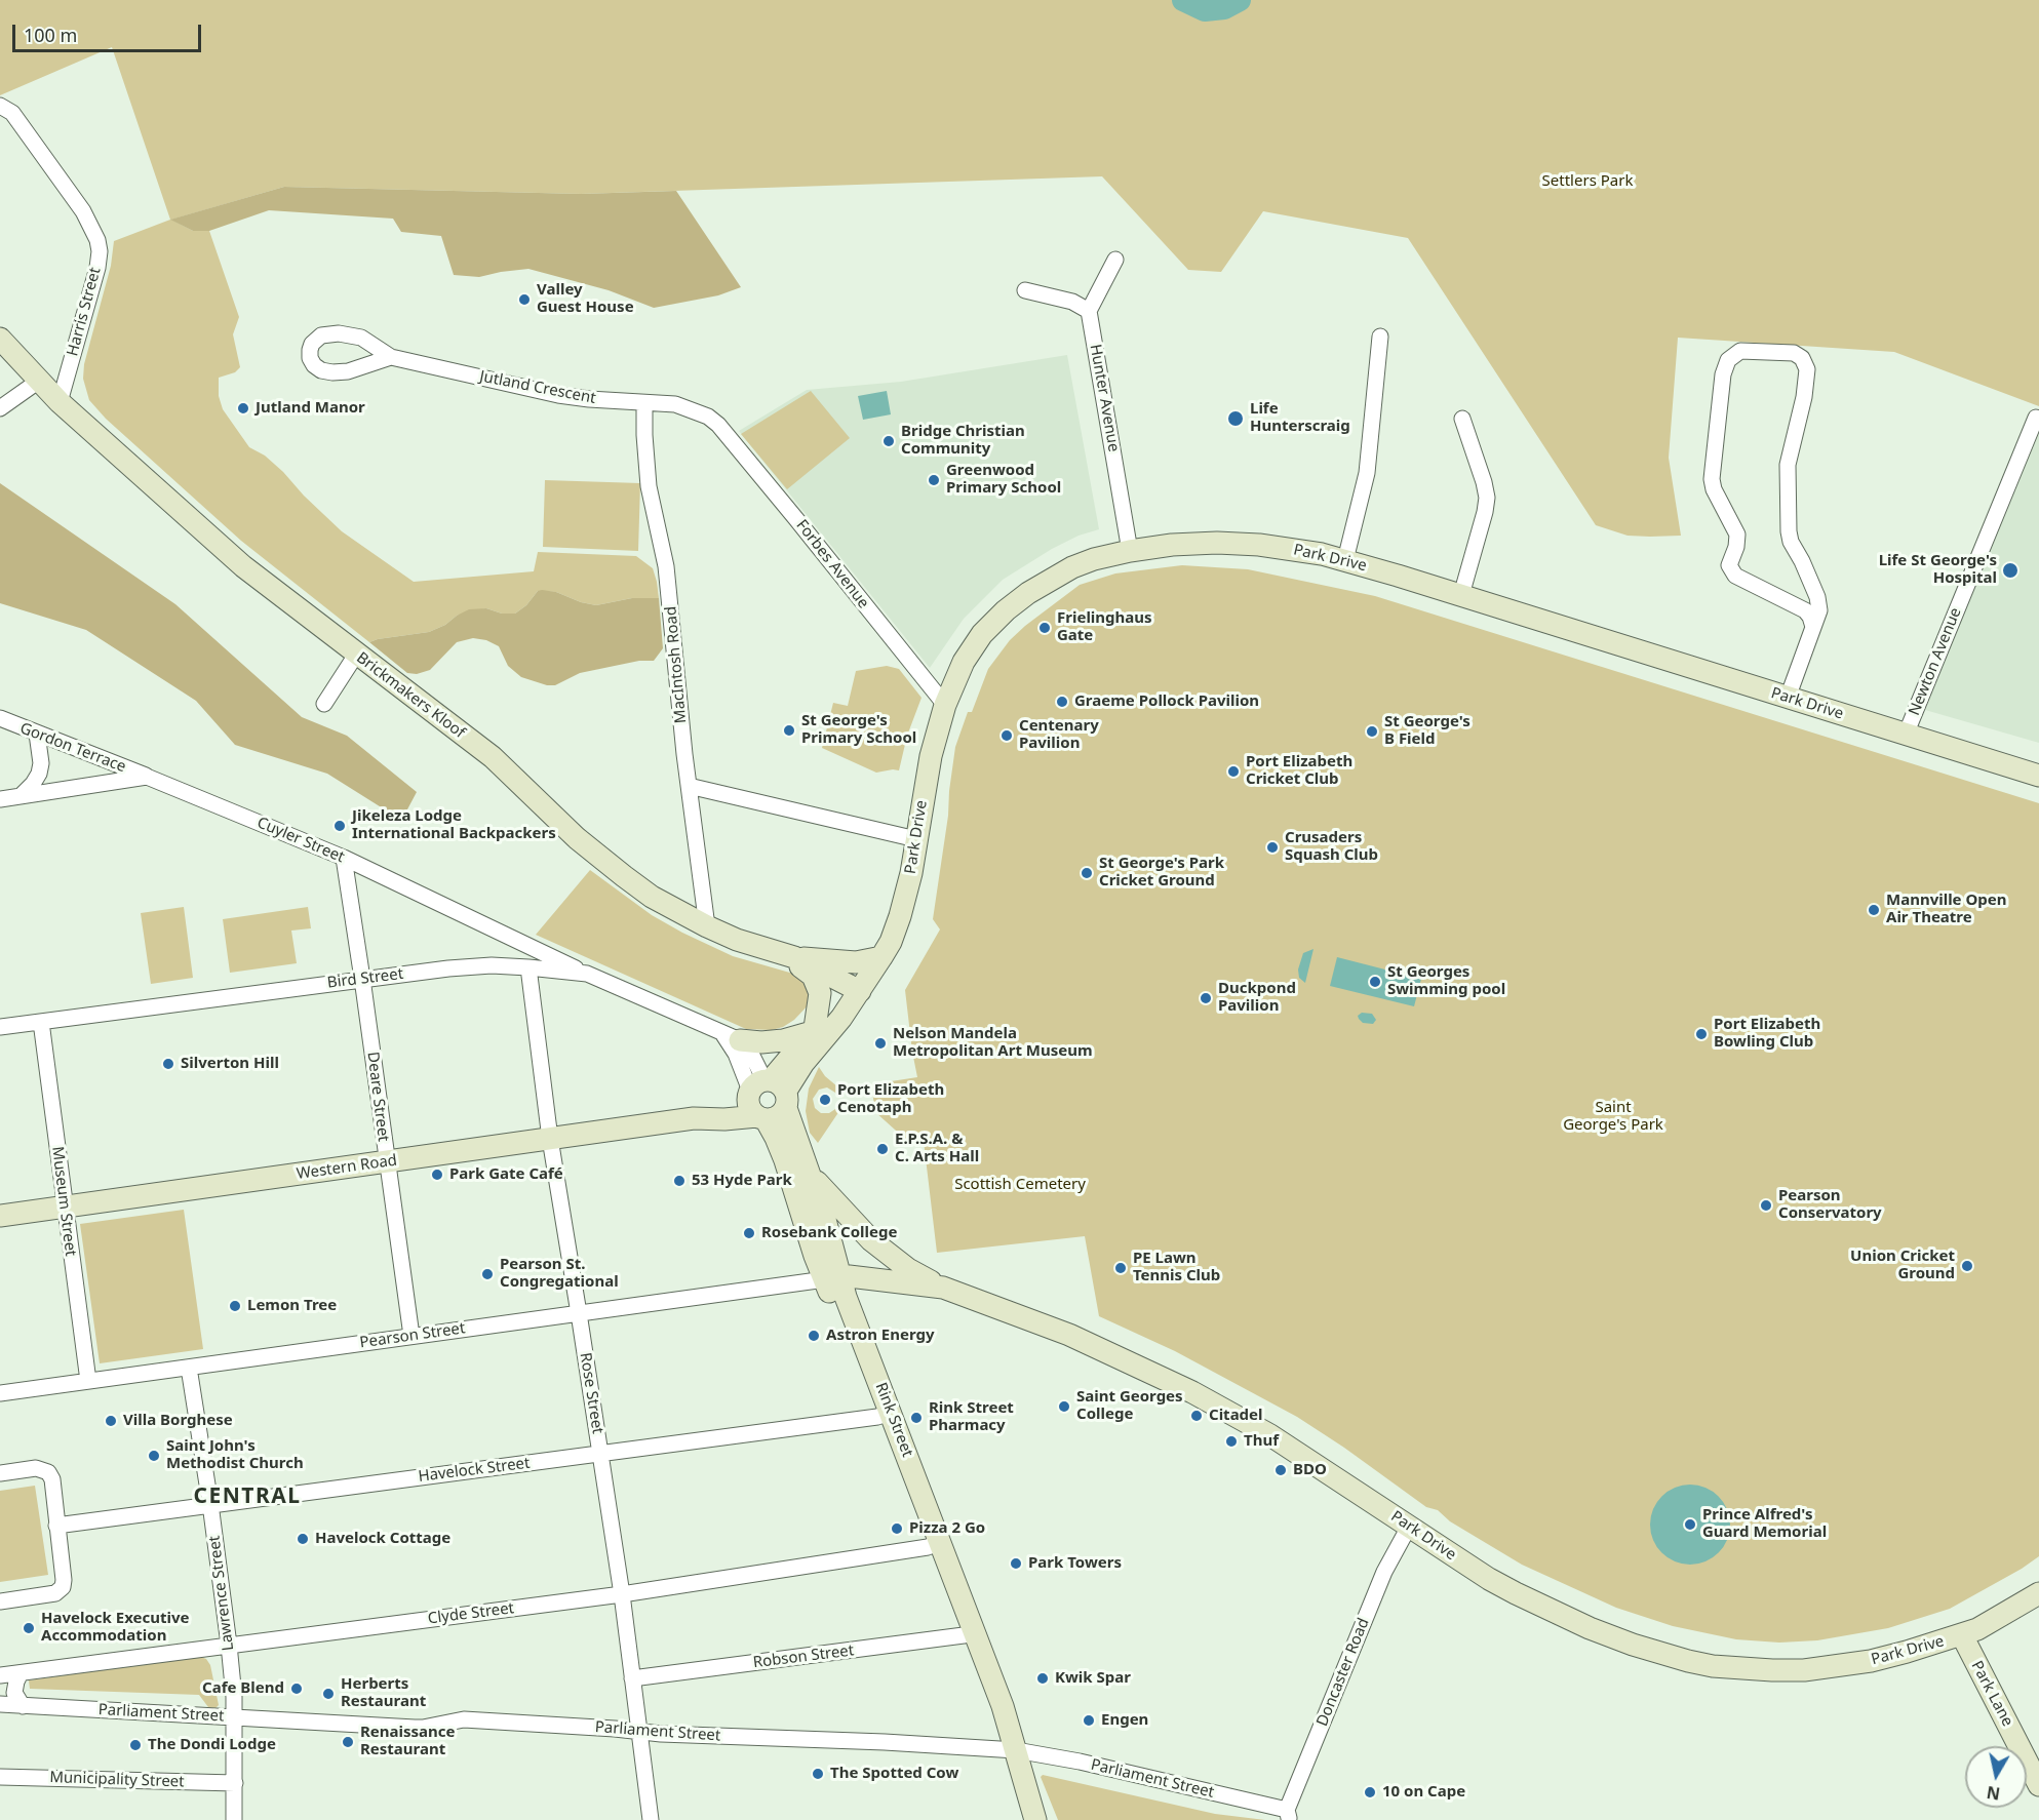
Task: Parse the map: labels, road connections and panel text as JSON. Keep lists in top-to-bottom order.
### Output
{
  "streets": {
    "street": [
      "Harris Street",
      "Jutland Crescent",
      "Hunter Avenue",
      "Park Drive",
      "Forbes Avenue",
      "Newton Avenue",
      "MacIntosh Road",
      "Brickmakers Kloof",
      "Gordon Terrace",
      "Cuyler Street",
      "Bird Street",
      "Deare Street",
      "Western Road",
      "Museum Street",
      "Pearson Street",
      "Rose Street",
      "Rink Street",
      "Havelock Street",
      "Lawrence Street",
      "Clyde Street",
      "Robson Street",
      "Doncaster Road",
      "Park Lane",
      "Parliament Street",
      "Municipality Street"
    ]
  },
  "crossings": [
    ["Harris Street", "Brickmakers Kloof"],
    ["Jutland Crescent", "Forbes Avenue"],
    ["Jutland Crescent", "MacIntosh Road"],
    ["Hunter Avenue", "Park Drive"],
    ["Park Drive", "Forbes Avenue"],
    ["Park Drive", "Newton Avenue"],
    ["Park Drive", "Brickmakers Kloof"],
    ["Park Drive", "Western Road"],
    ["Park Drive", "Pearson Street"],
    ["Park Drive", "Rink Street"],
    ["Park Drive", "Doncaster Road"],
    ["Park Drive", "Park Lane"],
    ["MacIntosh Road", "Brickmakers Kloof"],
    ["Gordon Terrace", "Cuyler Street"],
    ["Cuyler Street", "Bird Street"],
    ["Cuyler Street", "Deare Street"],
    ["Bird Street", "Deare Street"],
    ["Bird Street", "Museum Street"],
    ["Bird Street", "Rose Street"],
    ["Deare Street", "Western Road"],
    ["Deare Street", "Pearson Street"],
    ["Western Road", "Museum Street"],
    ["Western Road", "Rose Street"],
    ["Western Road", "Rink Street"],
    ["Museum Street", "Pearson Street"],
    ["Pearson Street", "Rose Street"],
    ["Pearson Street", "Rink Street"],
    ["Pearson Street", "Lawrence Street"],
    ["Rose Street", "Havelock Street"],
    ["Rose Street", "Clyde Street"],
    ["Rose Street", "Robson Street"],
    ["Rose Street", "Parliament Street"],
    ["Rink Street", "Havelock Street"],
    ["Rink Street", "Clyde Street"],
    ["Rink Street", "Robson Street"],
    ["Rink Street", "Parliament Street"],
    ["Havelock Street", "Lawrence Street"],
    ["Lawrence Street", "Clyde Street"],
    ["Lawrence Street", "Parliament Street"],
    ["Lawrence Street", "Municipality Street"],
    ["Doncaster Road", "Parliament Street"]
  ],
  "districts": ["CENTRAL"],
  "parks": ["Settlers Park", "Saint George's Park", "Scottish Cemetery"],
  "places": [
    "Valley Guest House",
    "Jutland Manor",
    "Life Hunterscraig",
    "Bridge Christian Community",
    "Greenwood Primary School",
    "Life St George's Hospital",
    "Frielinghaus Gate",
    "Graeme Pollock Pavilion",
    "St George's Primary School",
    "St George's B Field",
    "Centenary Pavilion",
    "Port Elizabeth Cricket Club",
    "Jikeleza Lodge International Backpackers",
    "Crusaders Squash Club",
    "St George's Park Cricket Ground",
    "Mannville Open Air Theatre",
    "St Georges Swimming pool",
    "Duckpond Pavilion",
    "Port Elizabeth Bowling Club",
    "Nelson Mandela Metropolitan Art Museum",
    "Silverton Hill",
    "Port Elizabeth Cenotaph",
    "E.P.S.A. & C. Arts Hall",
    "Park Gate Café",
    "53 Hyde Park",
    "Pearson Conservatory",
    "Rosebank College",
    "Union Cricket Ground",
    "PE Lawn Tennis Club",
    "Pearson St. Congregational",
    "Lemon Tree",
    "Astron Energy",
    "Saint Georges College",
    "Citadel",
    "Rink Street Pharmacy",
    "Villa Borghese",
    "Thuf",
    "Saint John's Methodist Church",
    "BDO",
    "Prince Alfred's Guard Memorial",
    "Pizza 2 Go",
    "Havelock Cottage",
    "Park Towers",
    "Havelock Executive Accommodation",
    "Kwik Spar",
    "Cafe Blend",
    "Herberts Restaurant",
    "Engen",
    "Renaissance Restaurant",
    "The Dondi Lodge",
    "The Spotted Cow",
    "10 on Cape"
  ],
  "scale_bar": "100 m",
  "north": "bottom"
}
